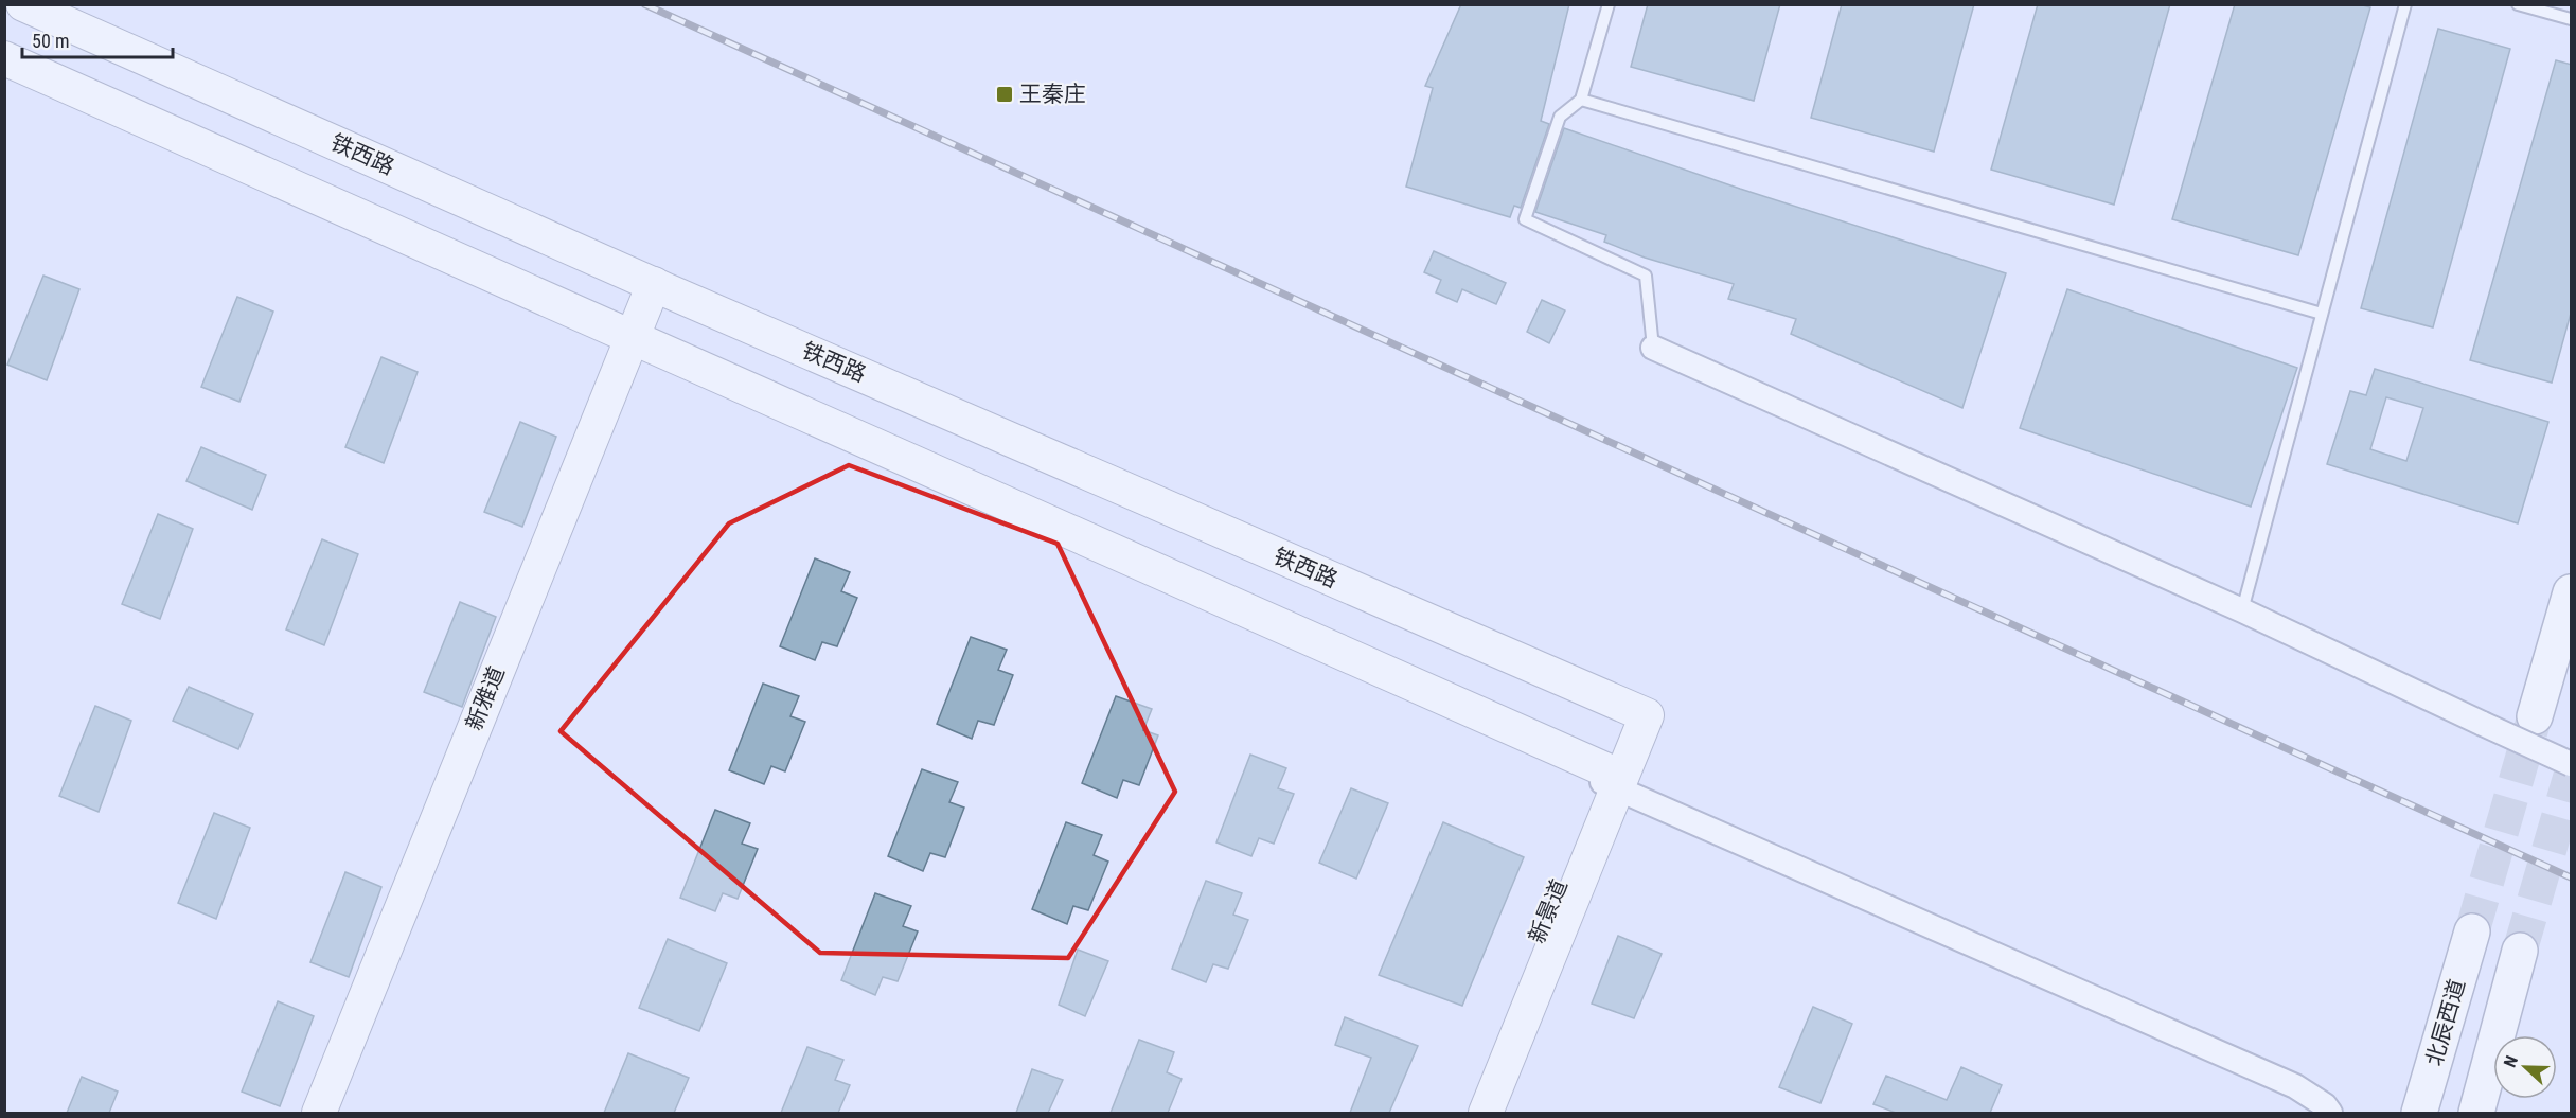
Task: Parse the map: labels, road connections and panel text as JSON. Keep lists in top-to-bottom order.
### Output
{
  "streets": {
    "main road": [
      "铁西路",
      "新雅道",
      "新景道",
      "北辰西道"
    ]
  },
  "crossings": [
    ["铁西路", "新雅道"],
    ["铁西路", "新景道"]
  ],
  "places": {
    "transit": ["王秦庄"]
  },
  "scale_bar": "50 m",
  "north": "left"
}
